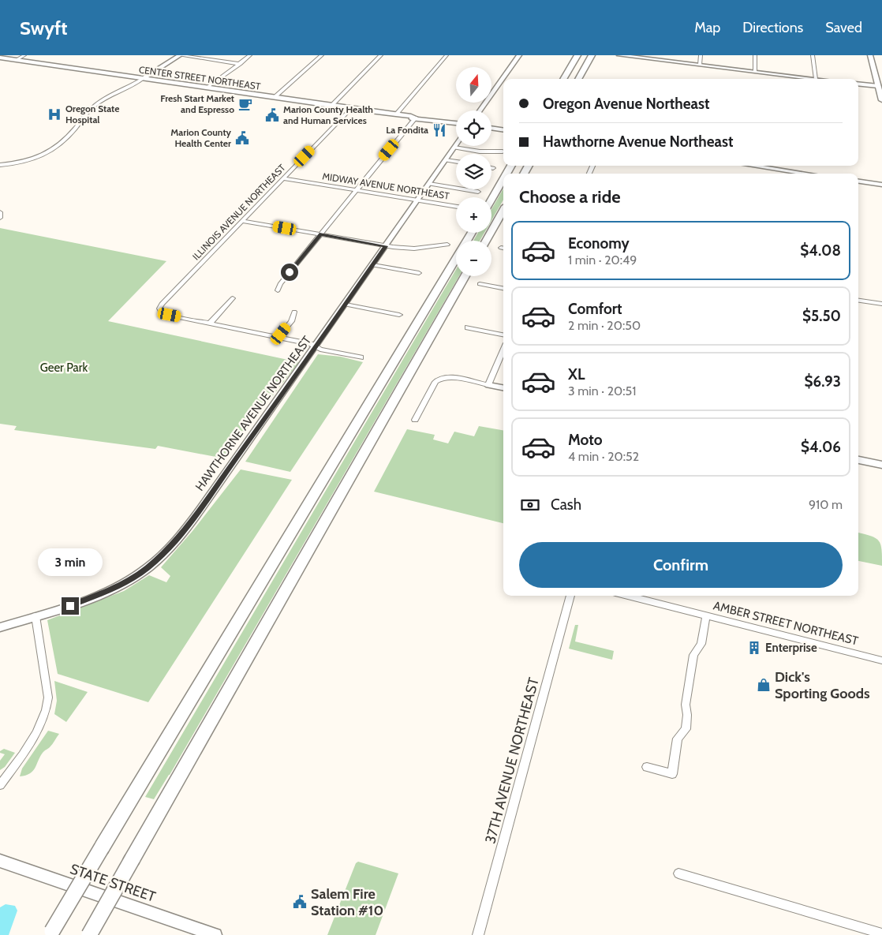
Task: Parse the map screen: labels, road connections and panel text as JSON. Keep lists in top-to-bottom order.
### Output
{
  "streets": {
    "main road": ["CENTER STREET NORTHEAST", "HAWTHORNE AVENUE NORTHEAST", "STATE STREET"],
    "street": [
      "MIDWAY AVENUE NORTHEAST",
      "ILLINOIS AVENUE NORTHEAST",
      "AMBER STREET NORTHEAST",
      "37TH AVENUE NORTHEAST"
    ]
  },
  "crossings": [
    ["CENTER STREET NORTHEAST", "ILLINOIS AVENUE NORTHEAST"],
    ["MIDWAY AVENUE NORTHEAST", "ILLINOIS AVENUE NORTHEAST"],
    ["MIDWAY AVENUE NORTHEAST", "HAWTHORNE AVENUE NORTHEAST"]
  ],
  "parks": ["Geer Park"],
  "places": {
    "cafe": ["Fresh Start Market and Espresso"],
    "hospital": ["Oregon State Hospital"],
    "public building": ["Marion County Health and Human Services", "Marion County Health Center", "Salem Fire Station #10"],
    "restaurant": ["La Fondita"],
    "building": ["Enterprise"],
    "shop": ["Dick's Sporting Goods"]
  },
  "north": "top",
  "page": {
    "header": "Swyft",
    "nav": ["Map", "Directions", "Saved"],
    "map_buttons": ["+", "−"],
    "banner": ["Oregon Avenue Northeast", "Hawthorne Avenue Northeast"],
    "heading": "Choose a ride",
    "list": [
      {
        "name": "Economy",
        "note": "1 min · 20:49",
        "value": "$4.08"
      },
      {
        "name": "Comfort",
        "note": "2 min · 20:50",
        "value": "$5.50"
      },
      {
        "name": "XL",
        "note": "3 min · 20:51",
        "value": "$6.93"
      },
      {
        "name": "Moto",
        "note": "4 min · 20:52",
        "value": "$4.06"
      }
    ],
    "pay": ["Cash", "910 m"],
    "buttons": "Confirm",
    "bubble": "3 min"
  }
}
